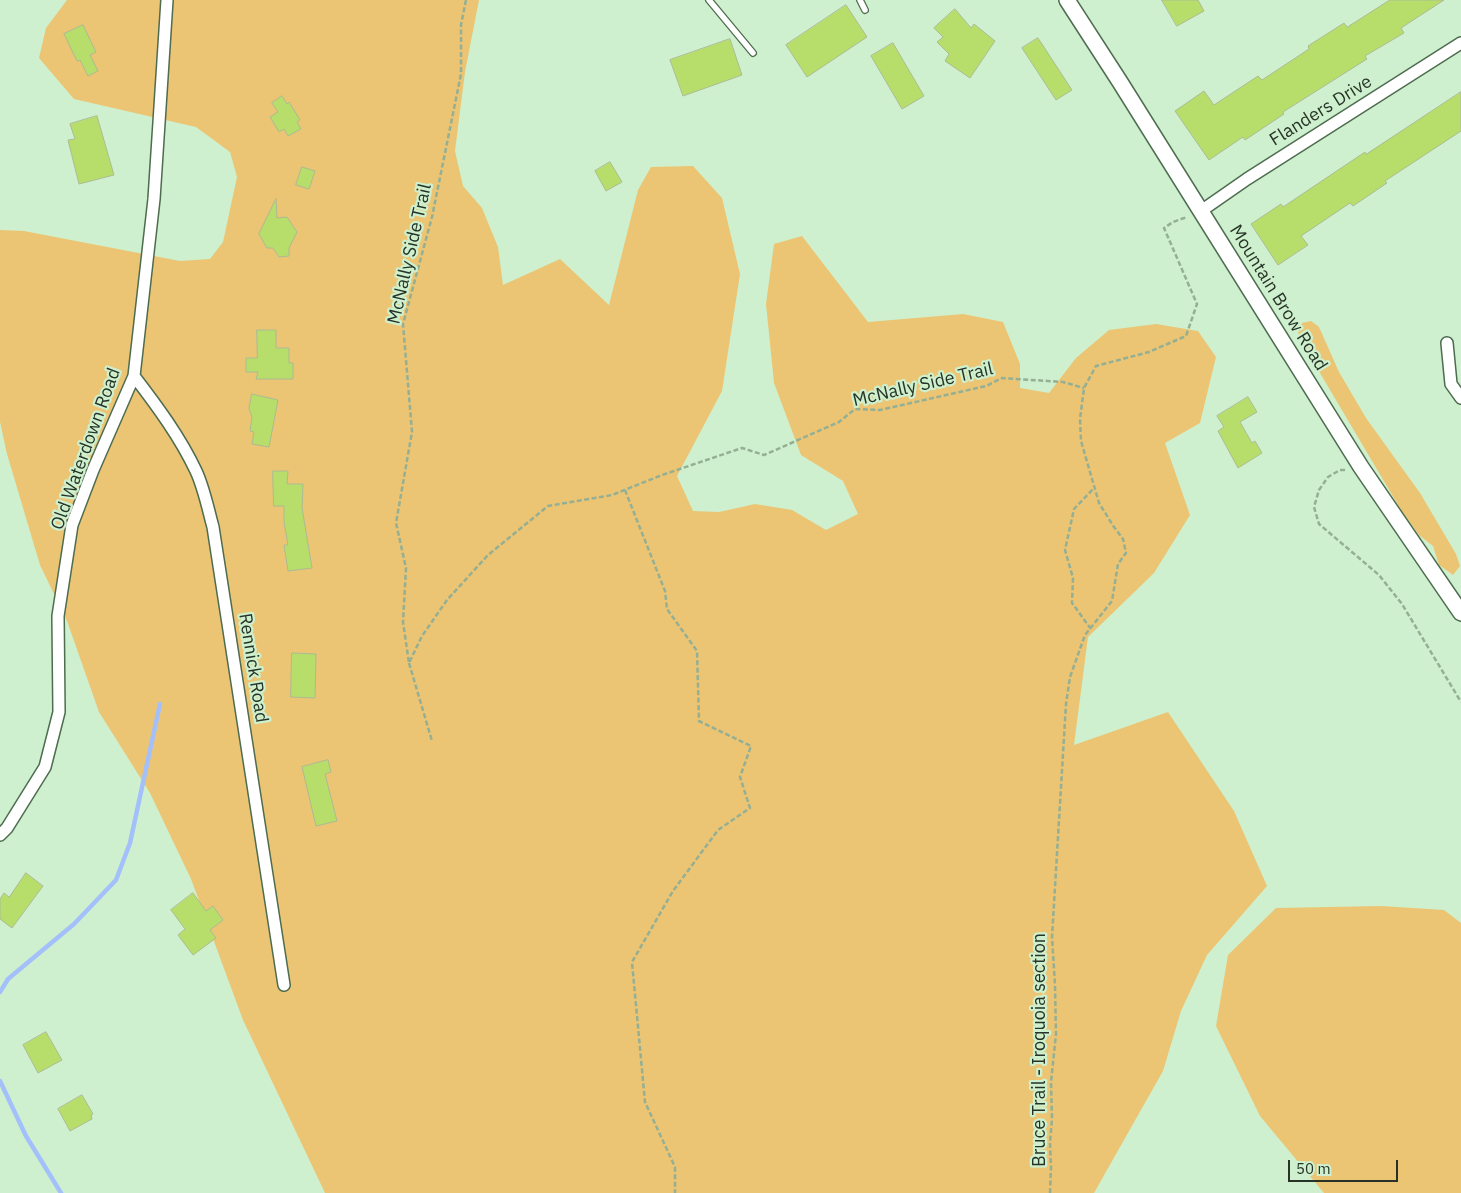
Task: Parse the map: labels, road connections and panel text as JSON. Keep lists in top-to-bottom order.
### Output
{
  "streets": {
    "street": [
      "Flanders Drive",
      "Mountain Brow Road",
      "Old Waterdown Road",
      "Rennick Road"
    ],
    "path": ["McNally Side Trail", "Bruce Trail - Iroquoia section"]
  },
  "crossings": [
    ["Flanders Drive", "Mountain Brow Road"],
    ["Old Waterdown Road", "Rennick Road"]
  ],
  "scale_bar": "50 m"
}
